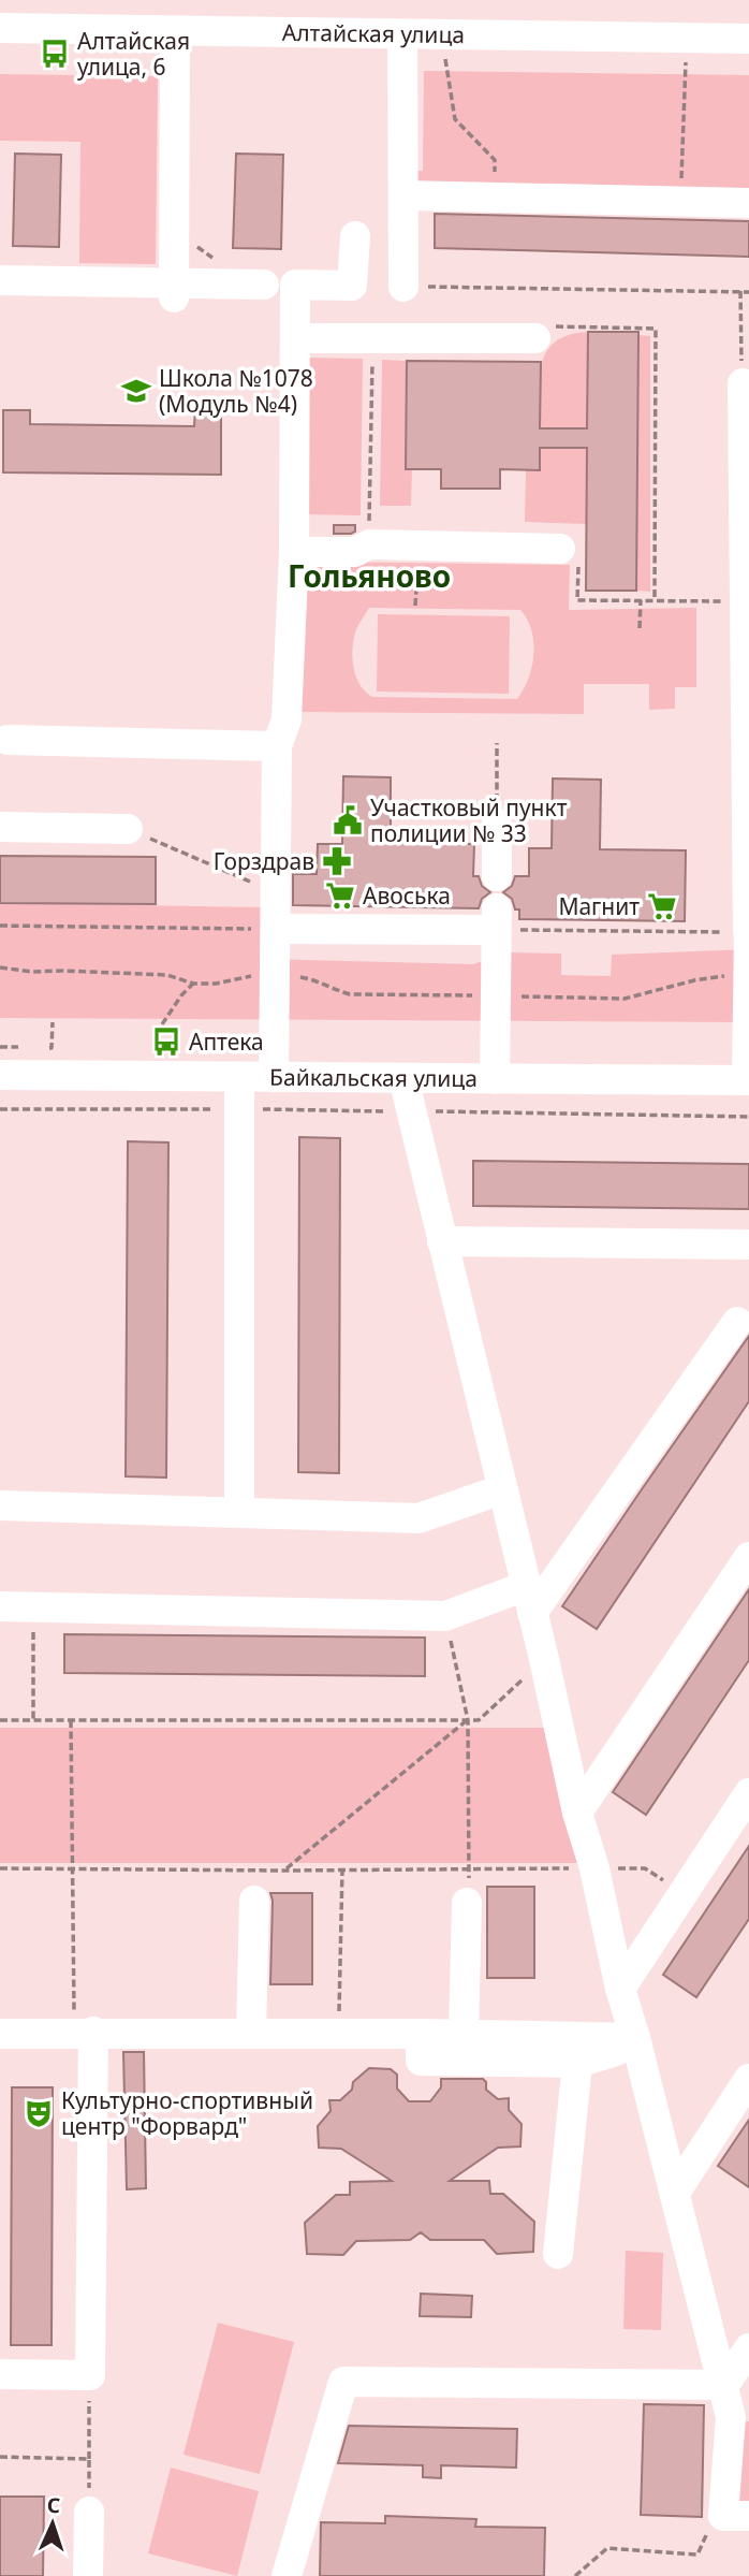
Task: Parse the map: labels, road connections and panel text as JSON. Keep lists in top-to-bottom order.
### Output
{
  "streets": {
    "street": ["Алтайская улица", "Байкальская улица"]
  },
  "districts": ["Гольяново"],
  "places": {
    "bus stop": ["Алтайская улица, 6", "Аптека"],
    "school or university": ["Школа №1078 (Модуль №4)"],
    "public building": ["Участковый пункт полиции № 33"],
    "pharmacy": ["Горздрав"],
    "supermarket": ["Авоська", "Магнит"],
    "theatre": ["Культурно-спортивный центр \"Форвард\""]
  },
  "north": "top"
}
